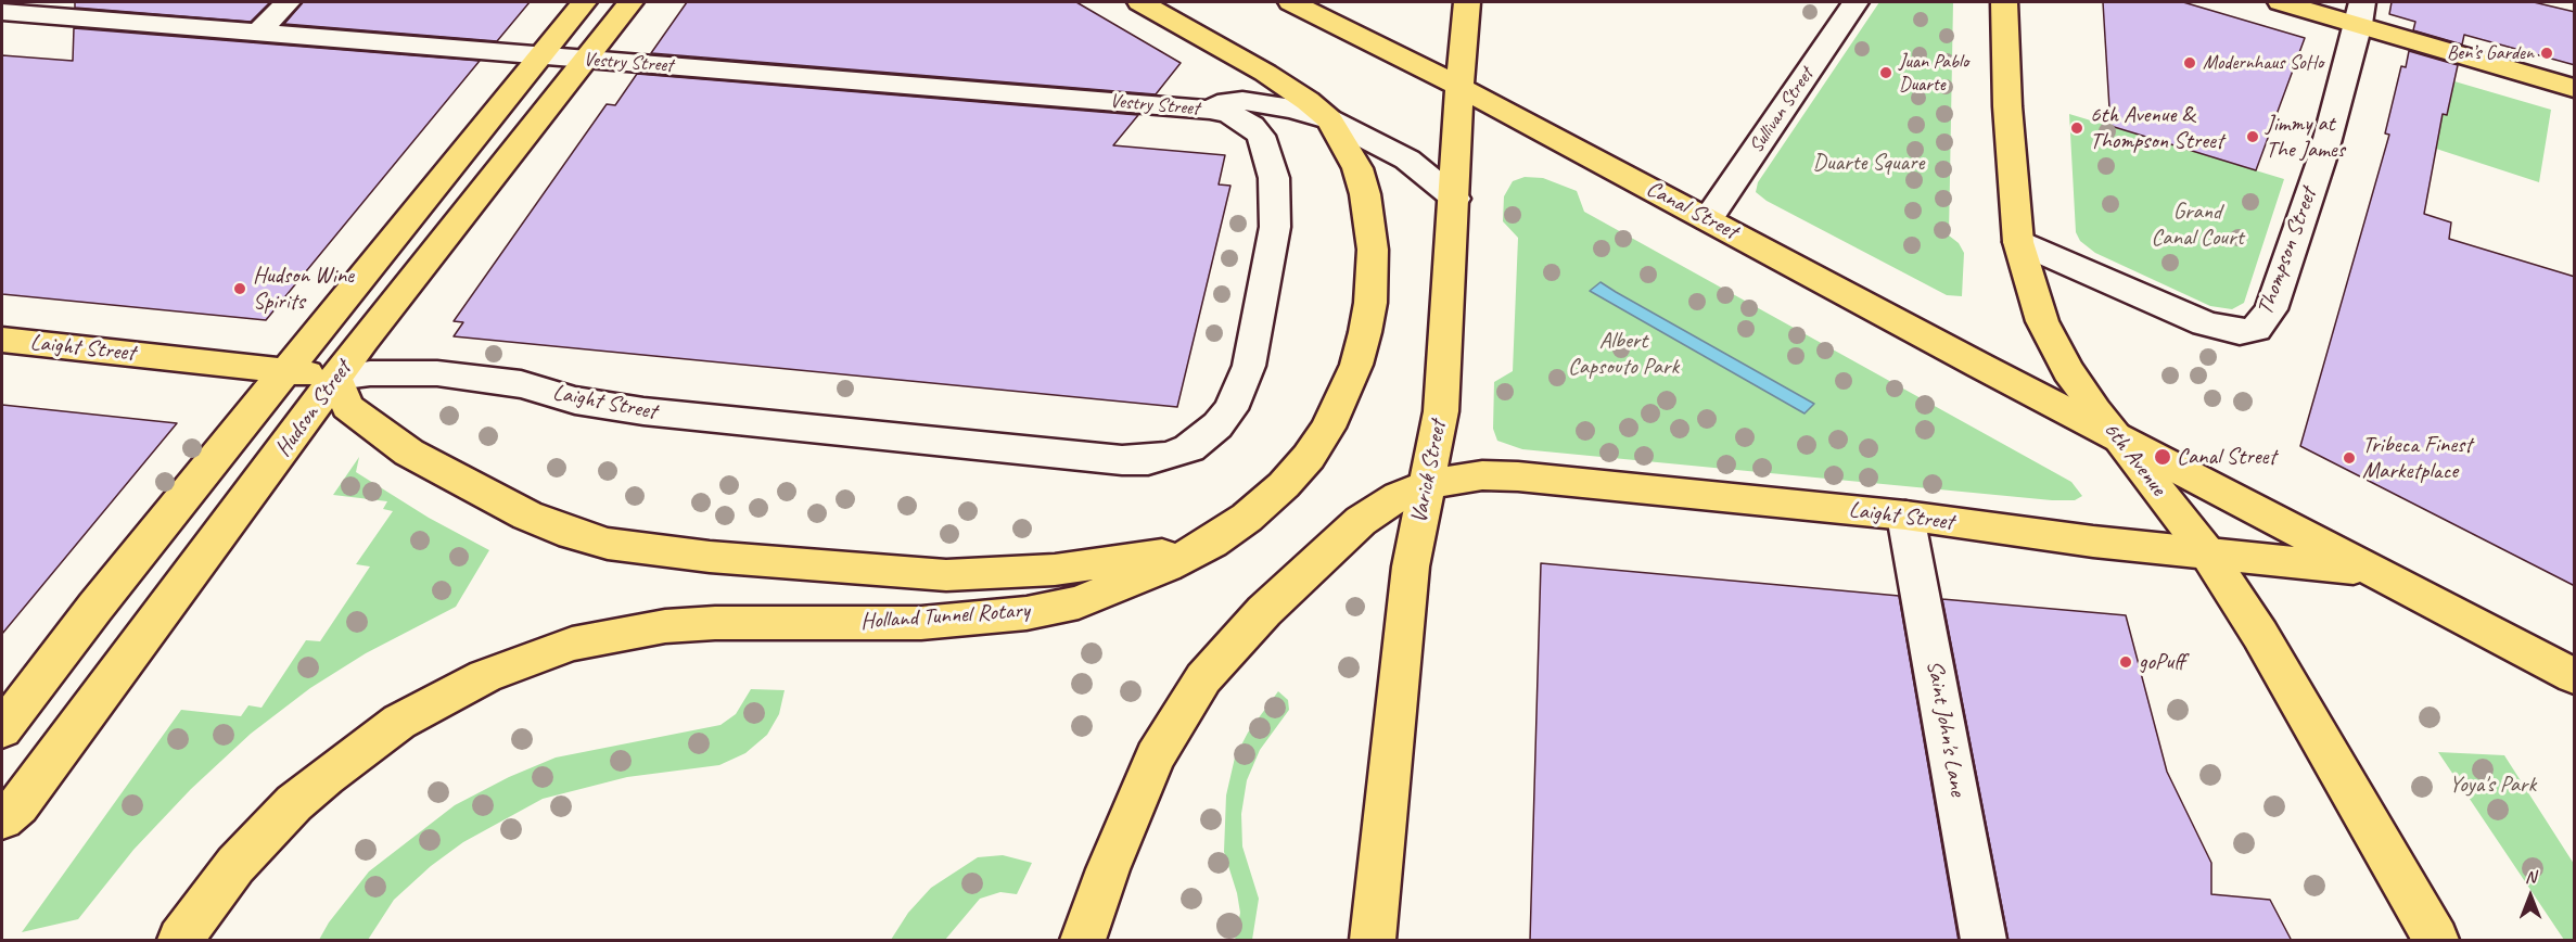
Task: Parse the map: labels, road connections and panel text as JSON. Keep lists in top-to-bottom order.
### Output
{
  "streets": {
    "main road": [
      "Canal Street",
      "Laight Street",
      "Hudson Street",
      "6th Avenue",
      "Varick Street",
      "Holland Tunnel Rotary"
    ],
    "street": [
      "Vestry Street",
      "Sullivan Street",
      "Thompson Street",
      "Saint John's Lane"
    ]
  },
  "crossings": [
    ["Vestry Street", "Laight Street"],
    ["Vestry Street", "Hudson Street"],
    ["Sullivan Street", "Canal Street"],
    ["Canal Street", "Laight Street"],
    ["Canal Street", "6th Avenue"],
    ["Canal Street", "Varick Street"],
    ["Thompson Street", "6th Avenue"],
    ["Laight Street", "Hudson Street"],
    ["Laight Street", "6th Avenue"],
    ["Laight Street", "Varick Street"],
    ["Laight Street", "Saint John's Lane"]
  ],
  "parks": [
    "Duarte Square",
    "Grand Canal Court",
    "Albert Capsouto Park",
    "Yoya's Park"
  ],
  "places": [
    "Ben’s Garden",
    "Modernhaus SoHo",
    "Juan Pablo Duarte",
    "6th Avenue & Thompson Street",
    "Jimmy at The James",
    "Hudson Wine Spirits",
    "Canal Street",
    "Tribeca Finest Marketplace",
    "goPuff"
  ],
  "north": "top"
}
